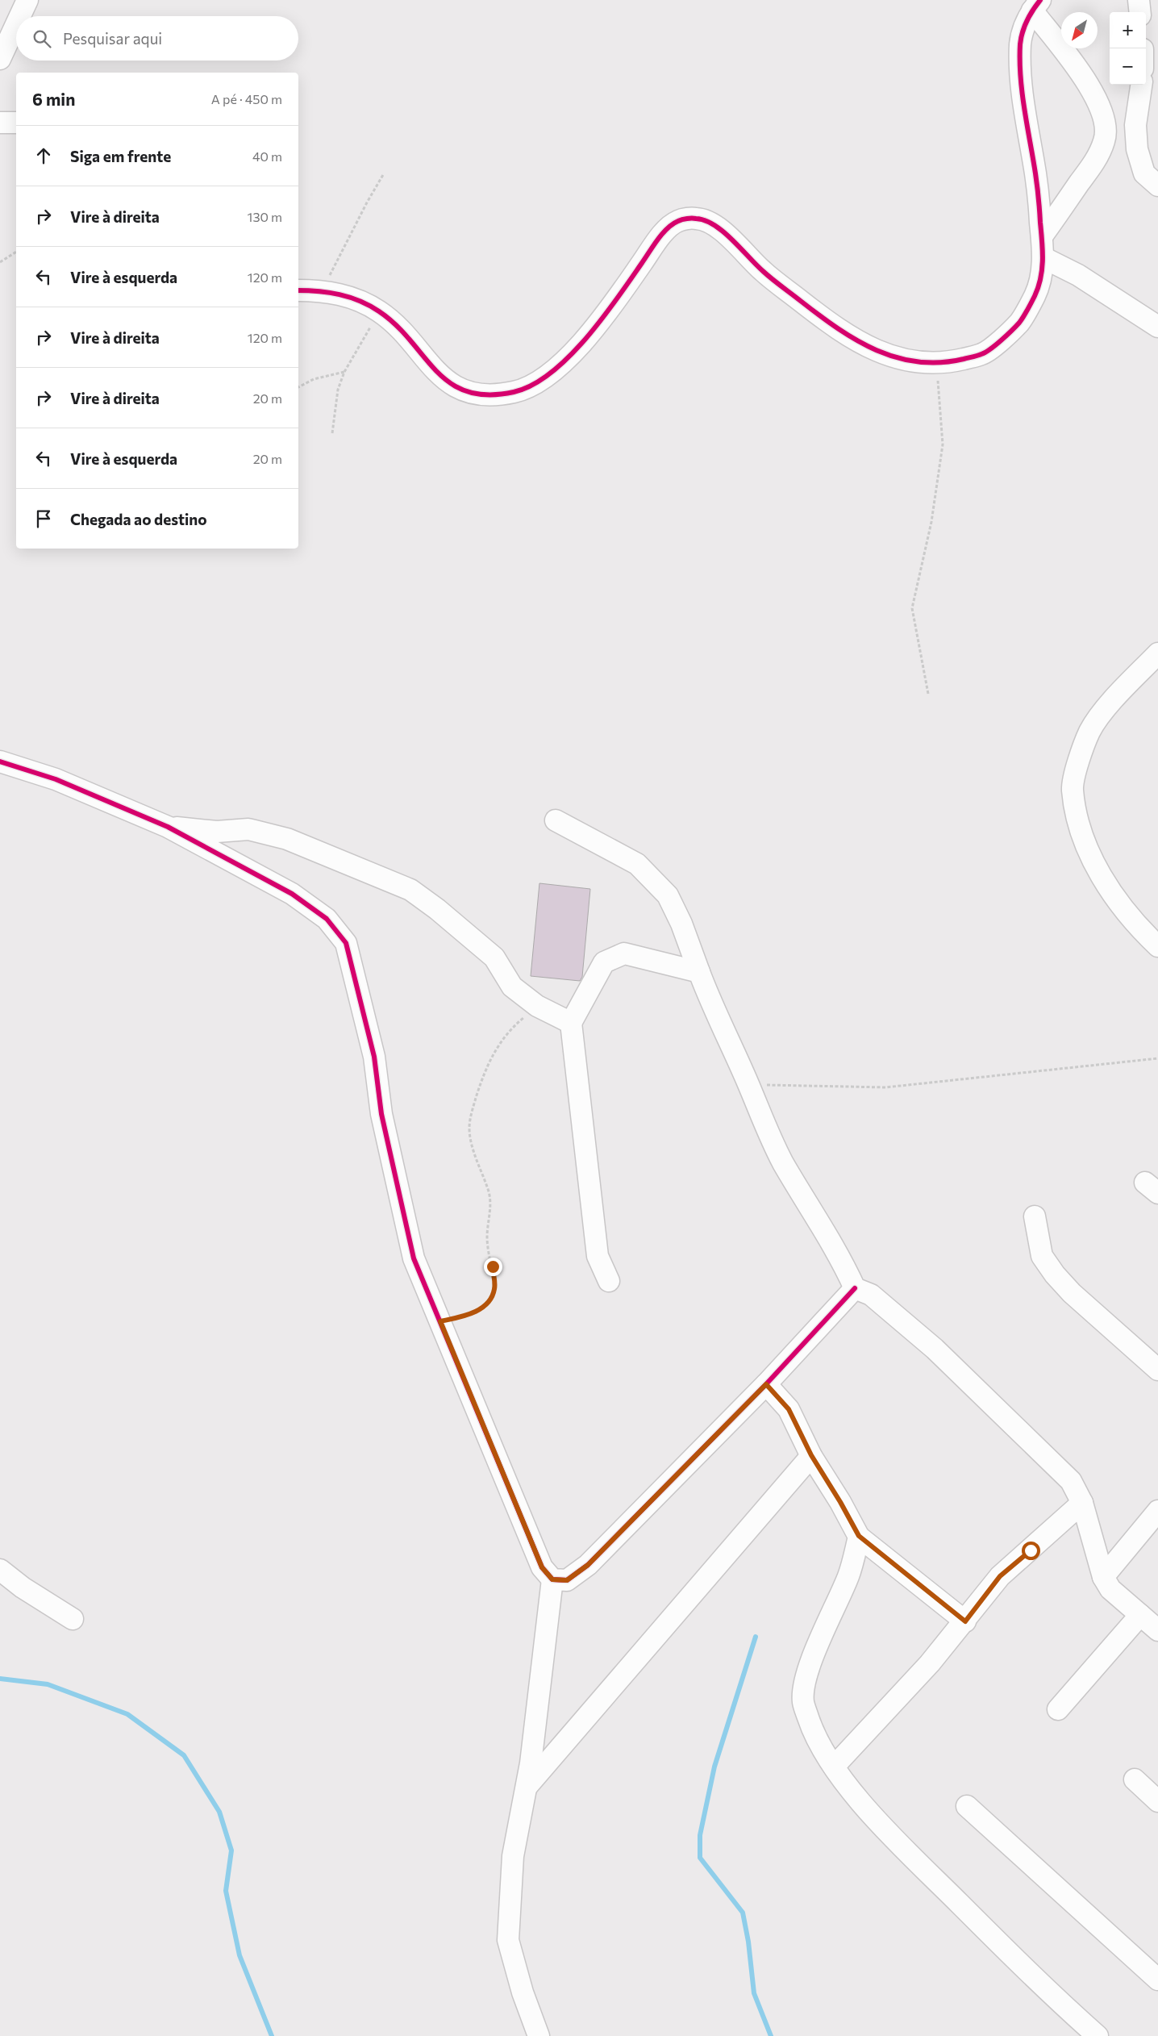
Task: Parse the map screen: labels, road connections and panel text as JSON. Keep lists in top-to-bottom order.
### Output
{
  "north": "bottom left",
  "page": {
    "map_buttons": ["+", "−"],
    "search": "Pesquisar aqui",
    "heading": ["6 min", "A pé · 450 m"],
    "list": [
      ["Siga em frente", "40 m"],
      ["Vire à direita", "130 m"],
      ["Vire à esquerda", "120 m"],
      ["Vire à direita", "120 m"],
      ["Vire à direita", "20 m"],
      ["Vire à esquerda", "20 m"],
      "Chegada ao destino"
    ]
  }
}
